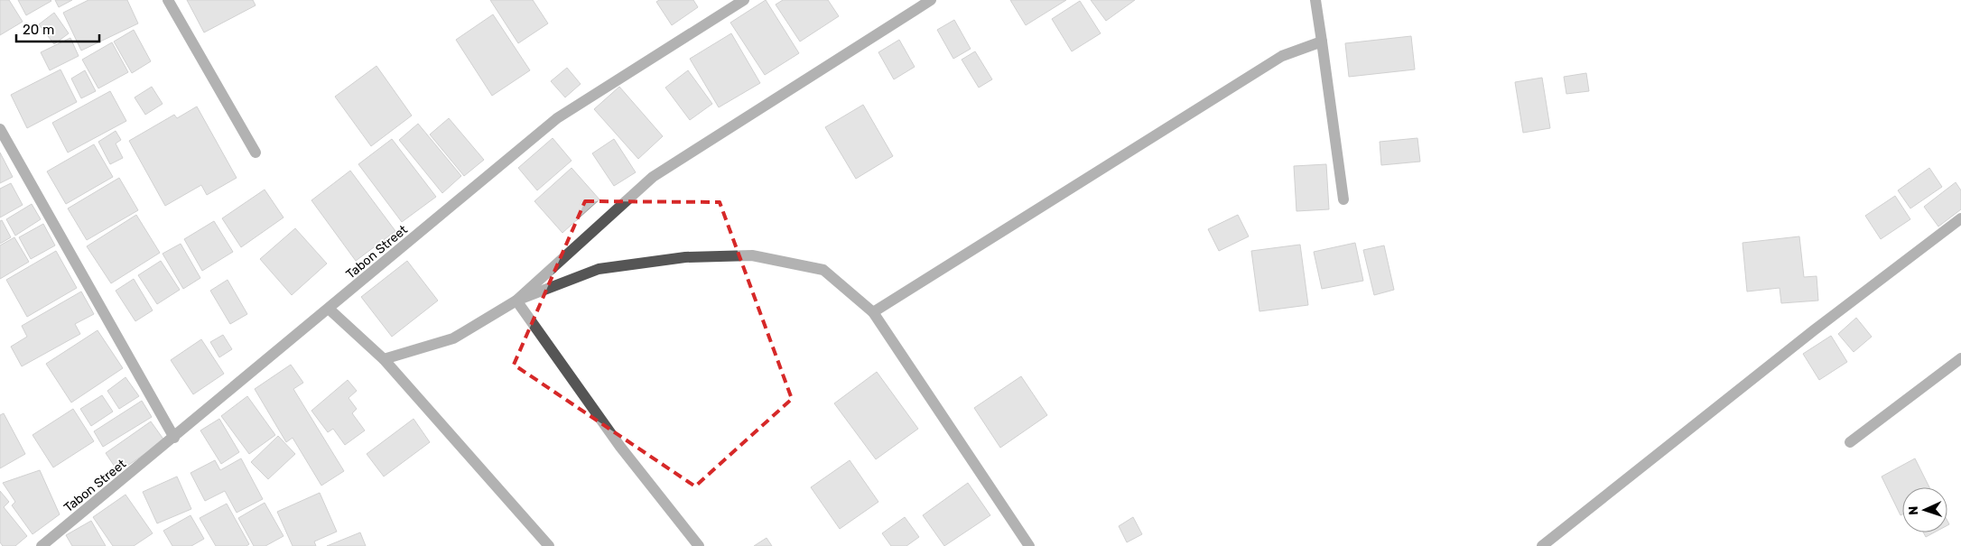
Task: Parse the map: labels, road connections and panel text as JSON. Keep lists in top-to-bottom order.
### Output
{
  "streets": {
    "street": ["Tabon Street"]
  },
  "scale_bar": "20 m",
  "north": "left"
}
